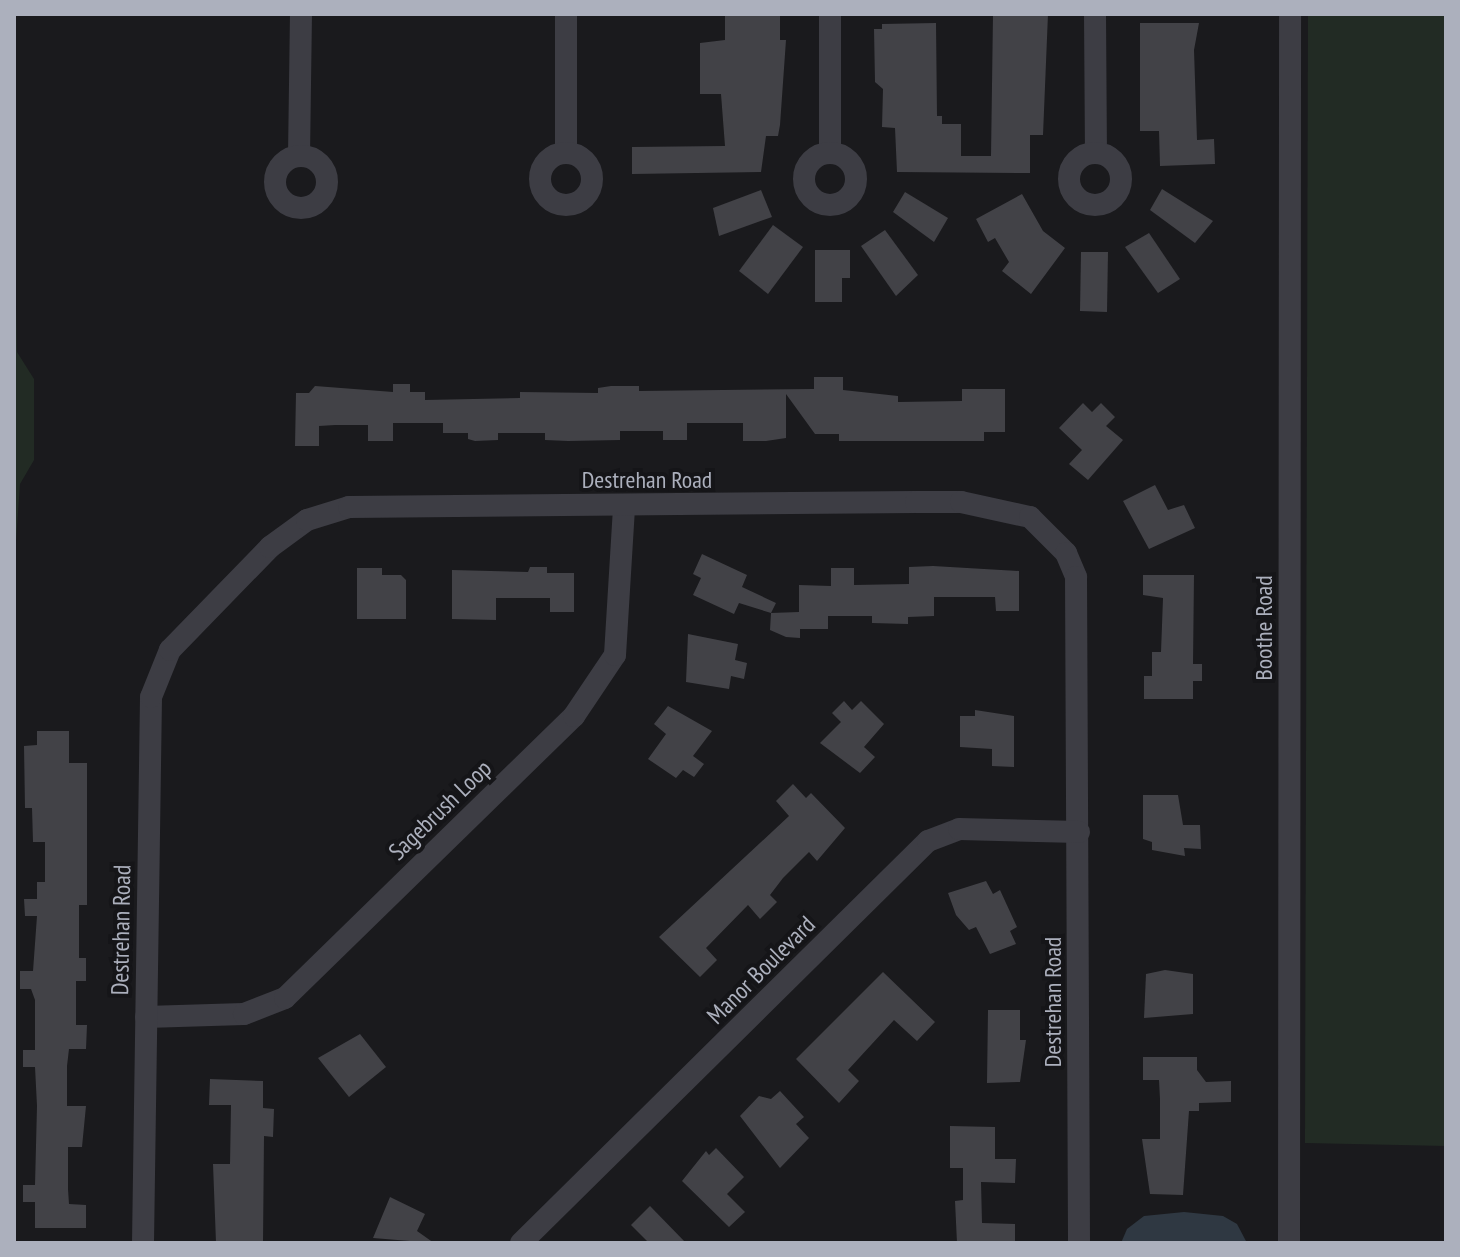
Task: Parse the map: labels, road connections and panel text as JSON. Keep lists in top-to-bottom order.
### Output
{
  "streets": {
    "street": [
      "Destrehan Road",
      "Boothe Road",
      "Sagebrush Loop",
      "Manor Boulevard"
    ]
  },
  "crossings": [
    ["Destrehan Road", "Sagebrush Loop"],
    ["Destrehan Road", "Manor Boulevard"]
  ]
}
